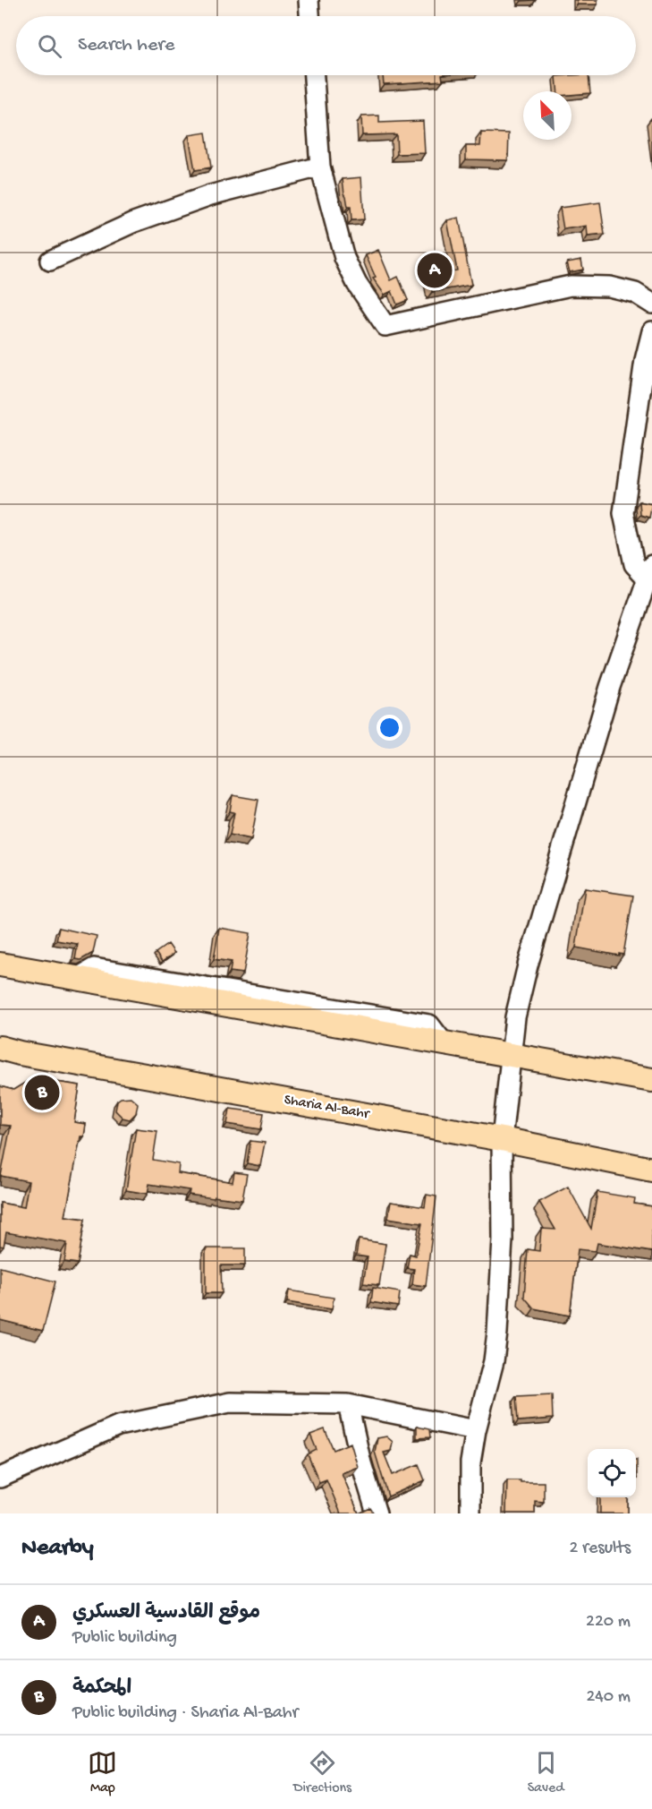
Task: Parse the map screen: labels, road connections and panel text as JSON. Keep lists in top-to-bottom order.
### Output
{
  "streets": {
    "main road": ["Sharia Al-Bahr"]
  },
  "north": "top left",
  "page": {
    "search": "Search here",
    "pins": ["A", "B"],
    "heading": ["Nearby", "2 results"],
    "list": [
      {
        "mark": "A",
        "name": "موقع القادسية العسكري",
        "note": "Public building",
        "value": "220 m"
      },
      {
        "mark": "B",
        "name": "المحكمة",
        "note": "Public building · Sharia Al-Bahr",
        "value": "240 m"
      }
    ],
    "nav": ["Map", "Directions", "Saved"]
  }
}
